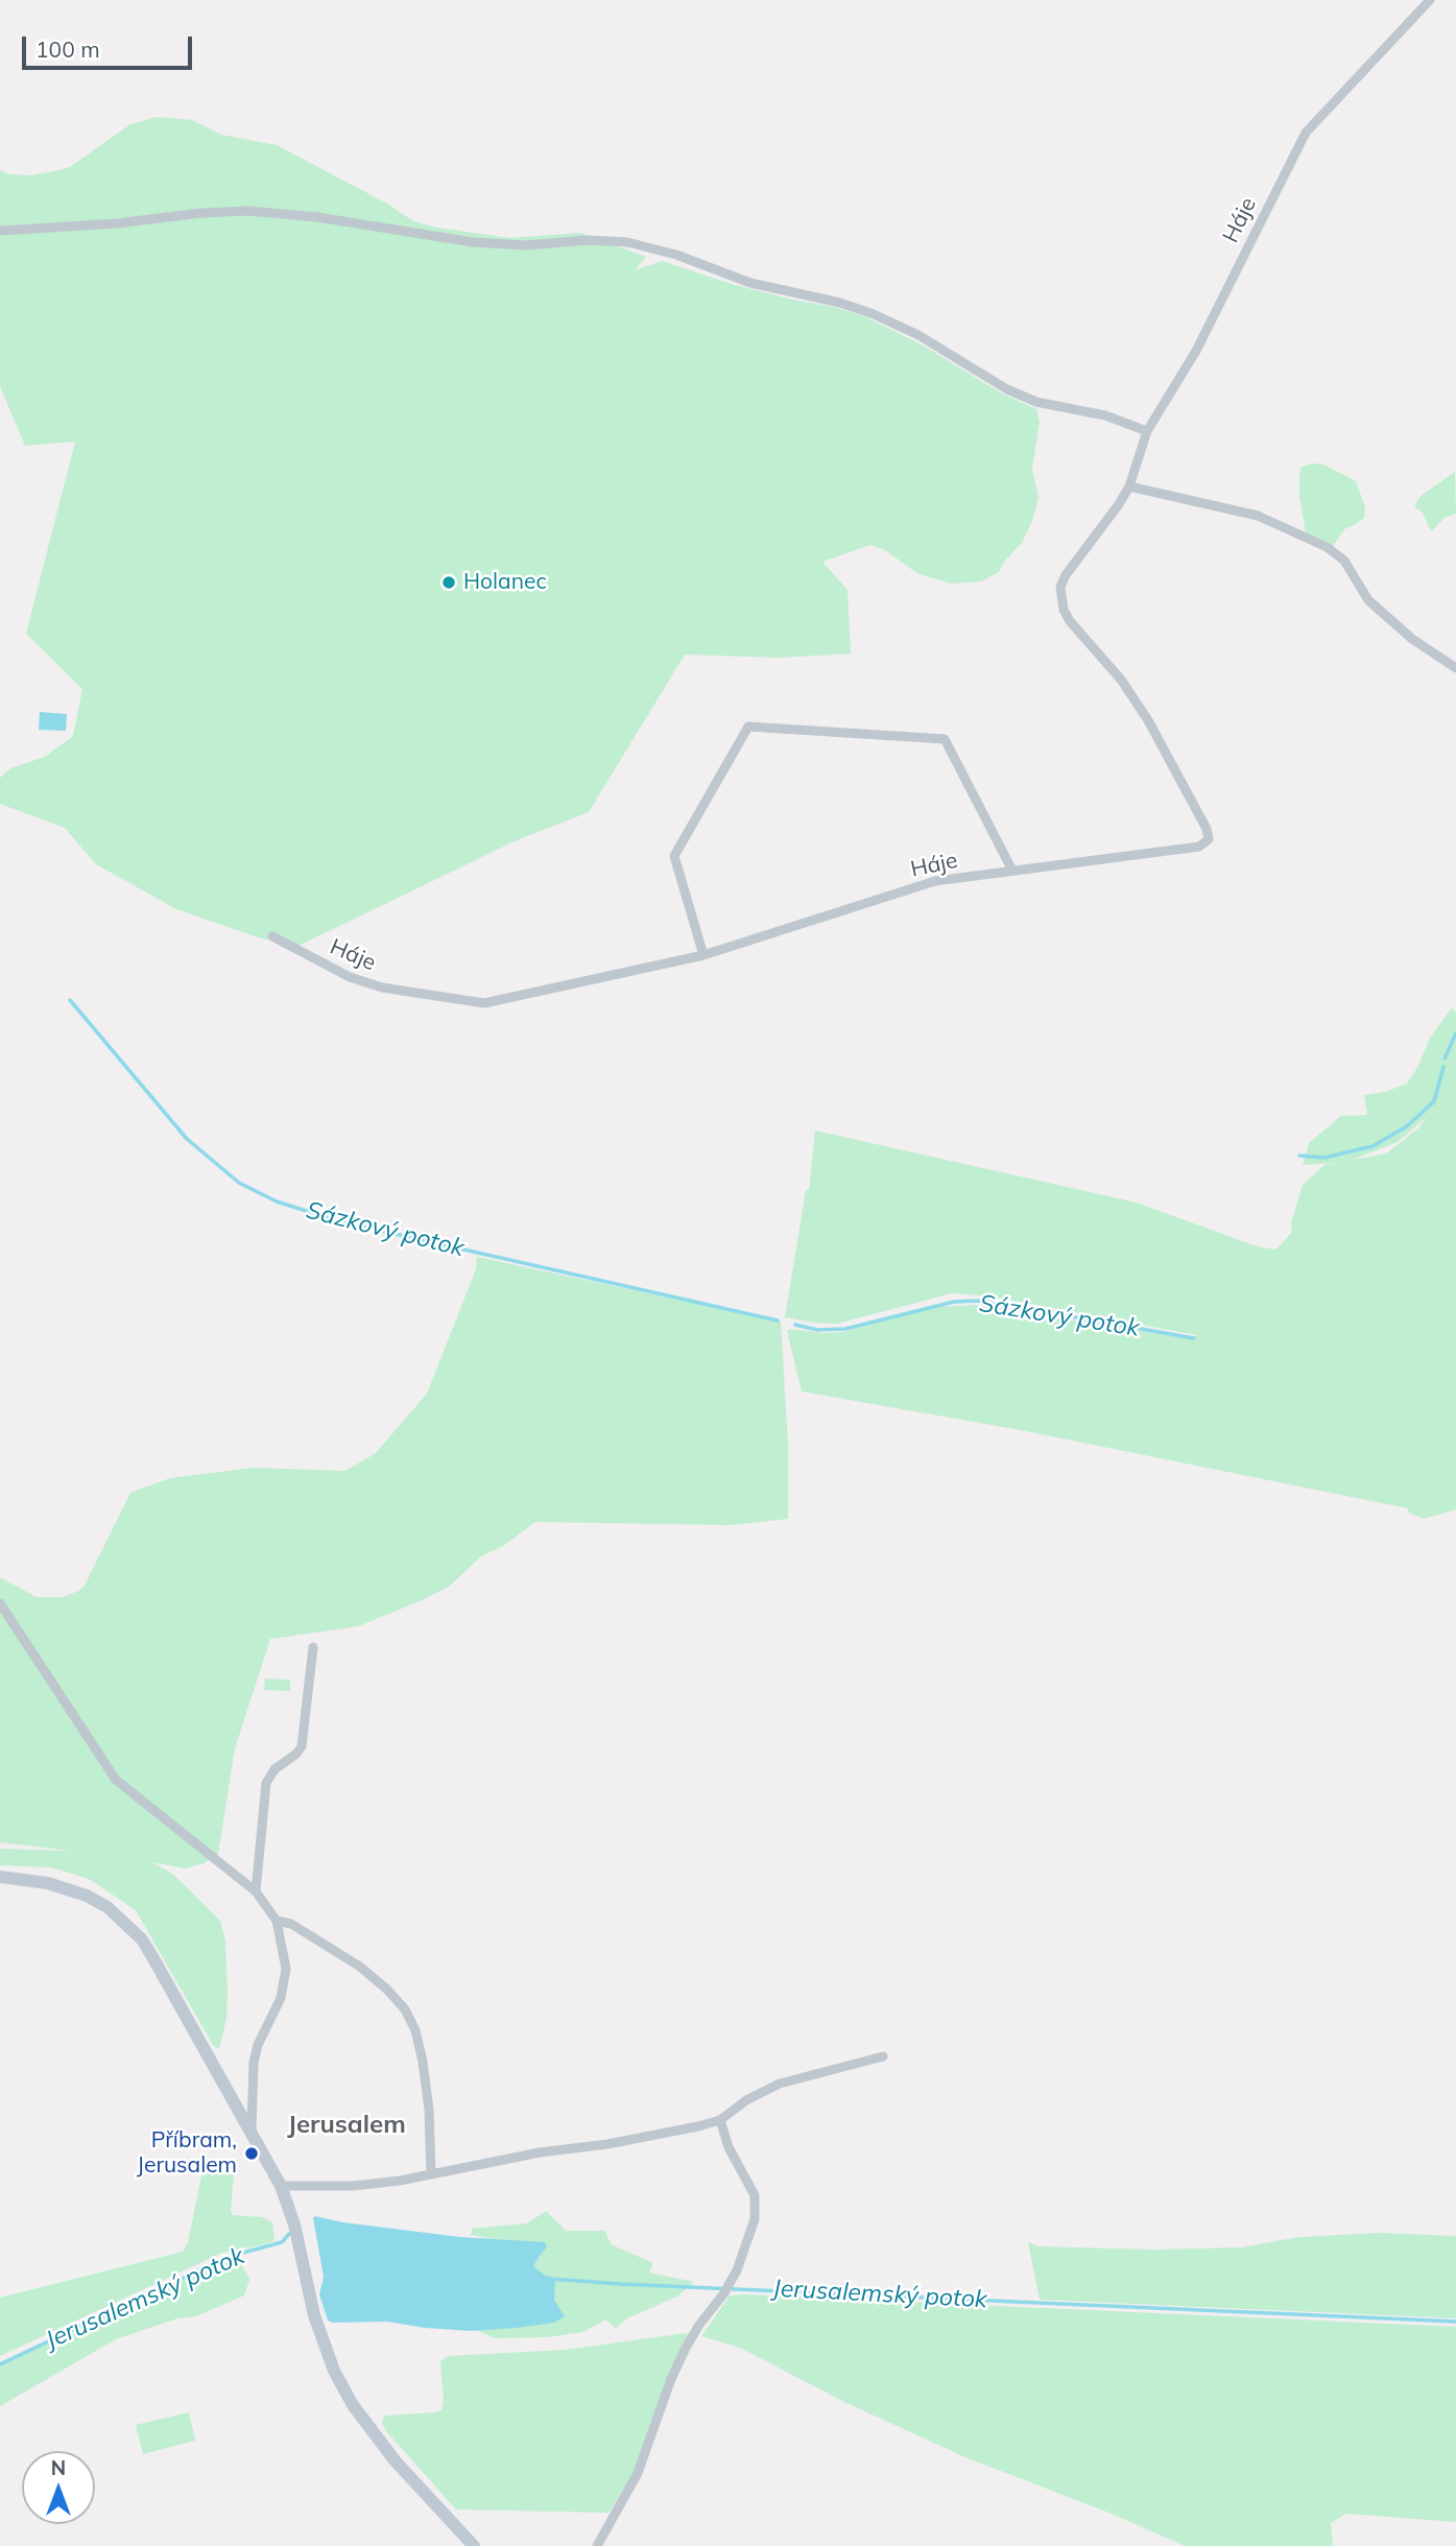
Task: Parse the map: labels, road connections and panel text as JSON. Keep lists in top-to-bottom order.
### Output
{
  "streets": {
    "street": ["Háje"]
  },
  "districts": ["Jerusalem"],
  "water": ["Sázkový potok", "Jerusalemský potok"],
  "places": ["Holanec", "Příbram, Jerusalem"],
  "scale_bar": "100 m",
  "north": "top"
}
